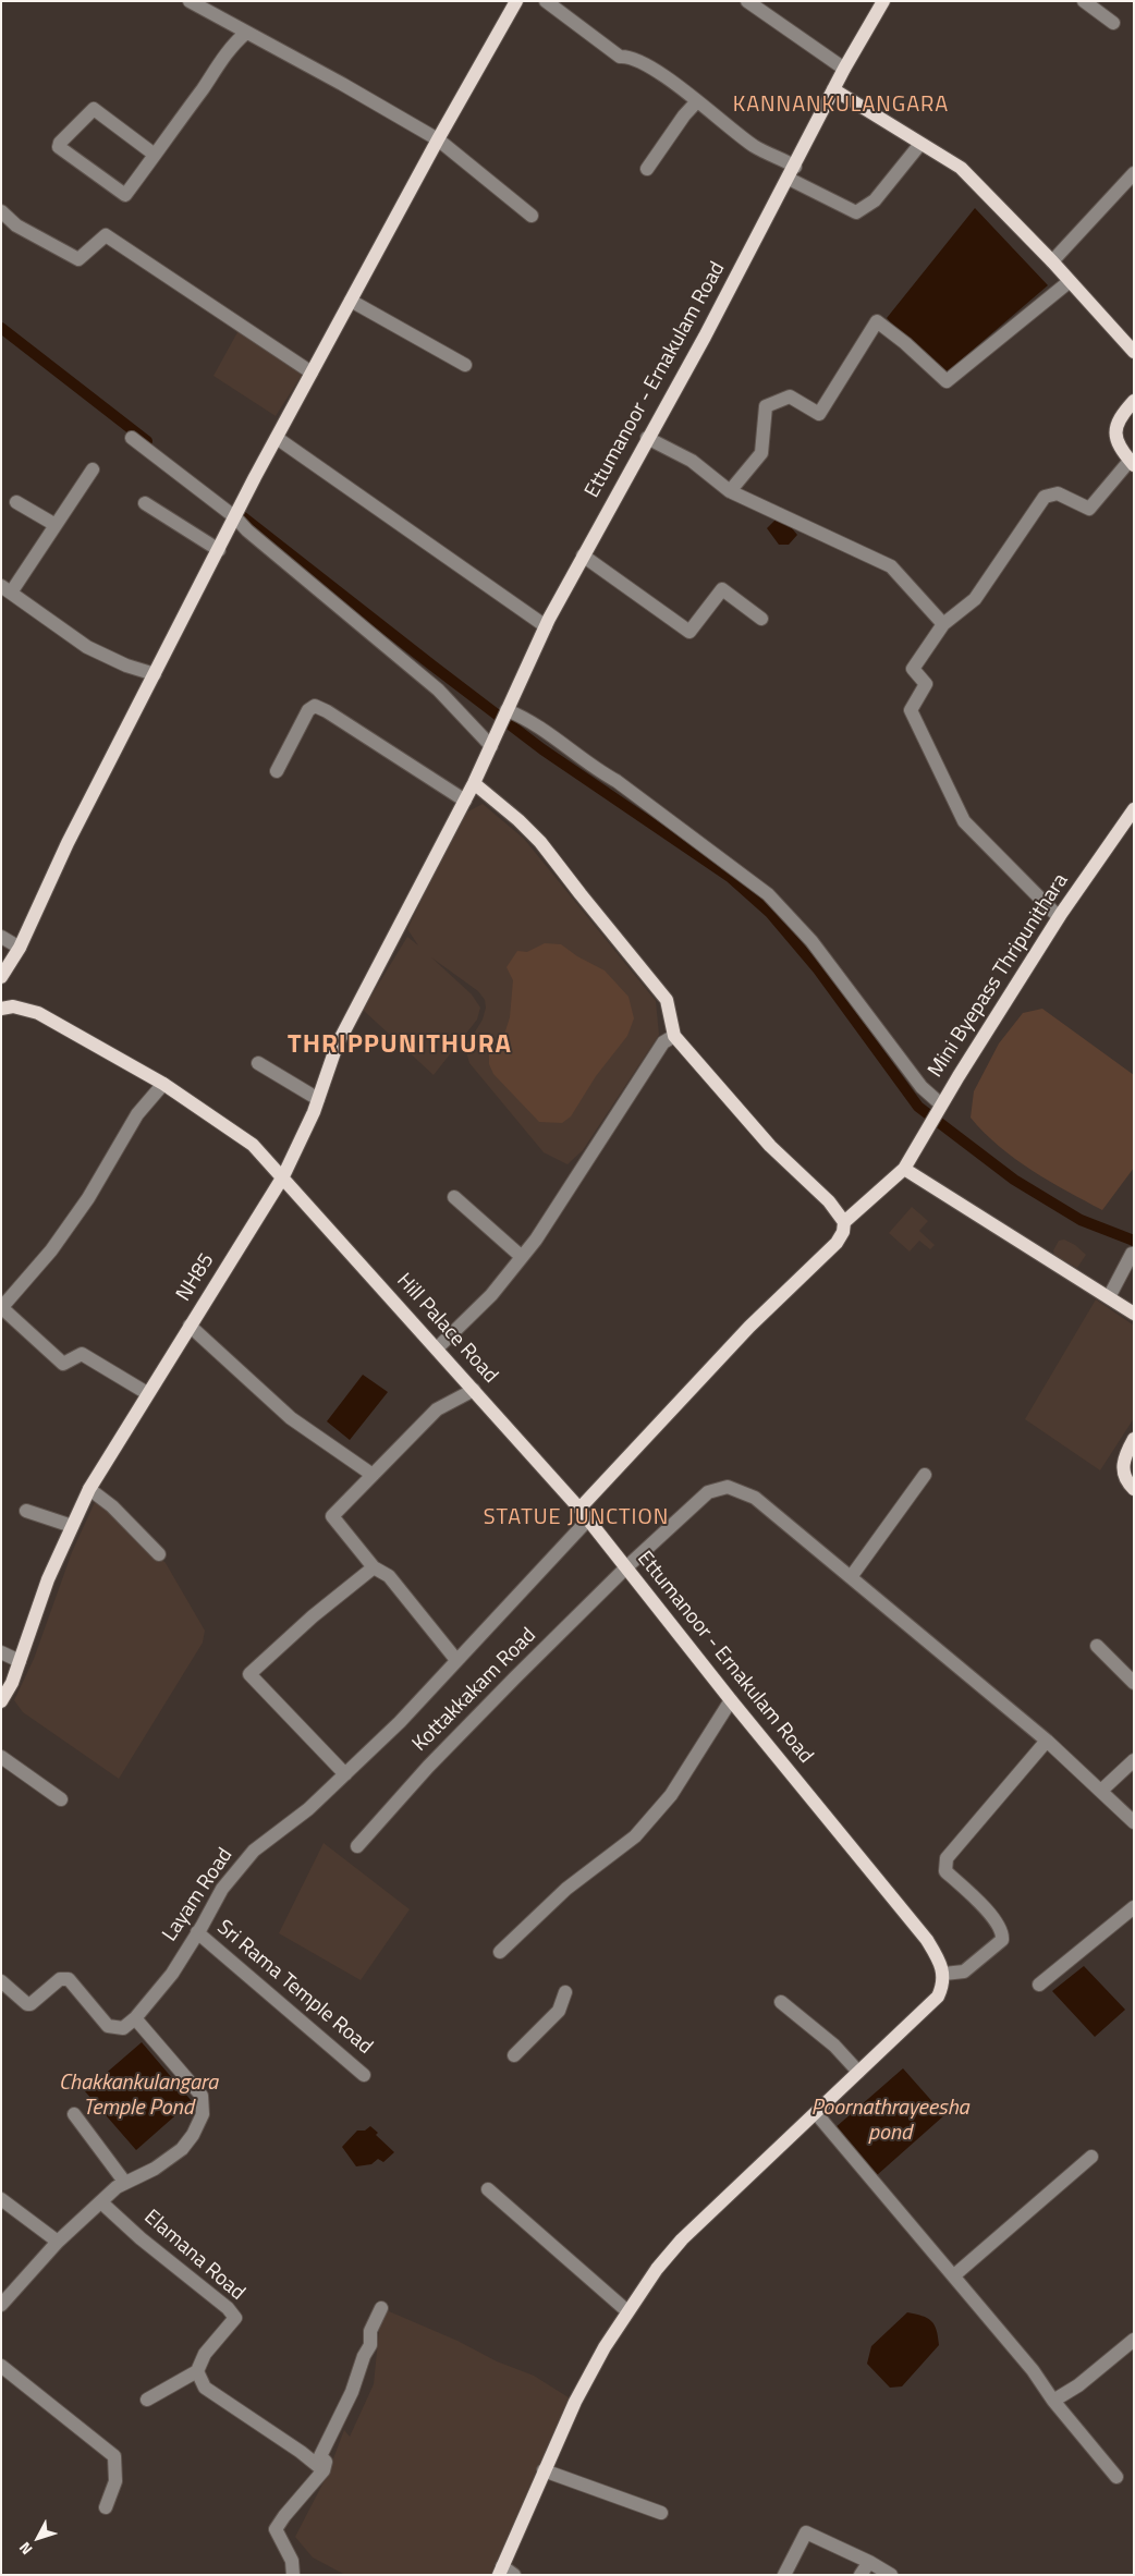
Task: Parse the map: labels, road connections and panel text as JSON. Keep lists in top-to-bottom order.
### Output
{
  "streets": {
    "main road": [
      "Ettumanoor - Ernakulam Road",
      "Mini Byepass Thripunithara",
      "NH85",
      "Hill Palace Road"
    ],
    "street": [
      "Kottakkakam Road",
      "Layam Road",
      "Sri Rama Temple Road",
      "Elamana Road"
    ]
  },
  "crossings": [
    ["Ettumanoor - Ernakulam Road", "NH85"],
    ["Ettumanoor - Ernakulam Road", "Hill Palace Road"],
    ["Ettumanoor - Ernakulam Road", "Kottakkakam Road"],
    ["Ettumanoor - Ernakulam Road", "Layam Road"],
    ["NH85", "Hill Palace Road"],
    ["Layam Road", "Sri Rama Temple Road"]
  ],
  "districts": ["KANNANKULANGARA", "THRIPPUNITHURA", "STATUE JUNCTION"],
  "water": ["Chakkankulangara Temple Pond", "Poornathrayeesha pond"],
  "north": "bottom left"
}
